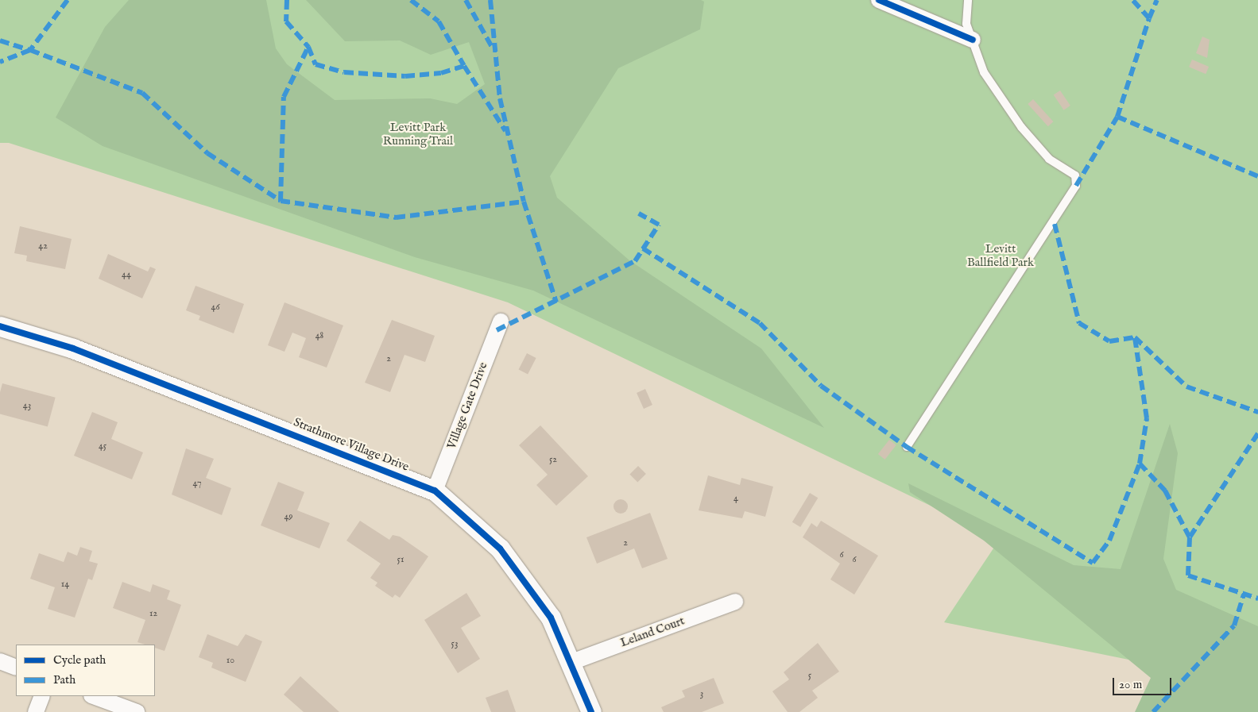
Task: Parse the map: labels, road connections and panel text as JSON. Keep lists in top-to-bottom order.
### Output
{
  "streets": {
    "street": ["Village Gate Drive", "Strathmore Village Drive", "Leland Court"]
  },
  "crossings": [
    ["Village Gate Drive", "Strathmore Village Drive"],
    ["Strathmore Village Drive", "Leland Court"]
  ],
  "parks": ["Levitt Park Running Trail", "Levitt Ballfield Park"],
  "house_numbers": [
    "42",
    "44",
    "46",
    "48",
    "2",
    "43",
    "45",
    "52",
    "47",
    "4",
    "49",
    "2",
    "6",
    "51",
    "6",
    "14",
    "12",
    "53",
    "10",
    "5",
    "3"
  ],
  "legend": ["Cycle path", "Path"],
  "scale_bar": "20 m"
}
